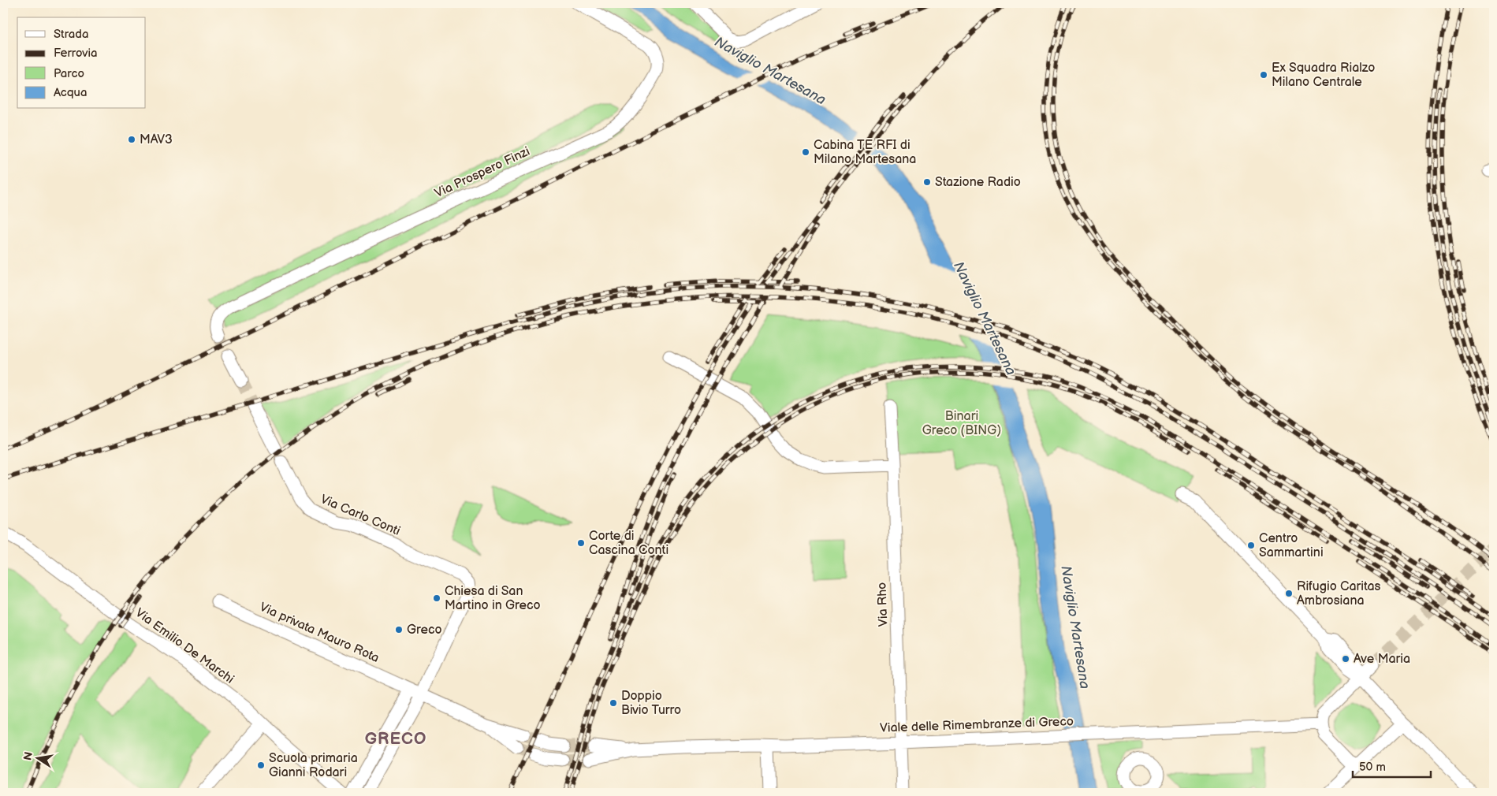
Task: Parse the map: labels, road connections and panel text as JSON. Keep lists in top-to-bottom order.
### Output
{
  "streets": {
    "street": [
      "Via Prospero Finzi",
      "Via Carlo Conti",
      "Via Rho",
      "Via privata Mauro Rota",
      "Via Emilio De Marchi",
      "Viale delle Rimembranze di Greco"
    ]
  },
  "crossings": [
    ["Via Carlo Conti", "Via privata Mauro Rota"],
    ["Via Rho", "Viale delle Rimembranze di Greco"]
  ],
  "districts": ["GRECO"],
  "water": ["Naviglio Martesana"],
  "parks": ["Binari Greco (BING)"],
  "places": [
    "Ex Squadra Rialzo Milano Centrale",
    "MAV3",
    "Cabina TE RFI di Milano Martesana",
    "Stazione Radio",
    "Corte di Cascina Conti",
    "Centro Sammartini",
    "Rifugio Caritas Ambrosiana",
    "Chiesa di San Martino in Greco",
    "Greco",
    "Ave Maria",
    "Doppio Bivio Turro",
    "Scuola primaria Gianni Rodari"
  ],
  "legend": [
    "Strada",
    "Ferrovia",
    "Parco",
    "Acqua"
  ],
  "scale_bar": "50 m",
  "north": "left"
}
